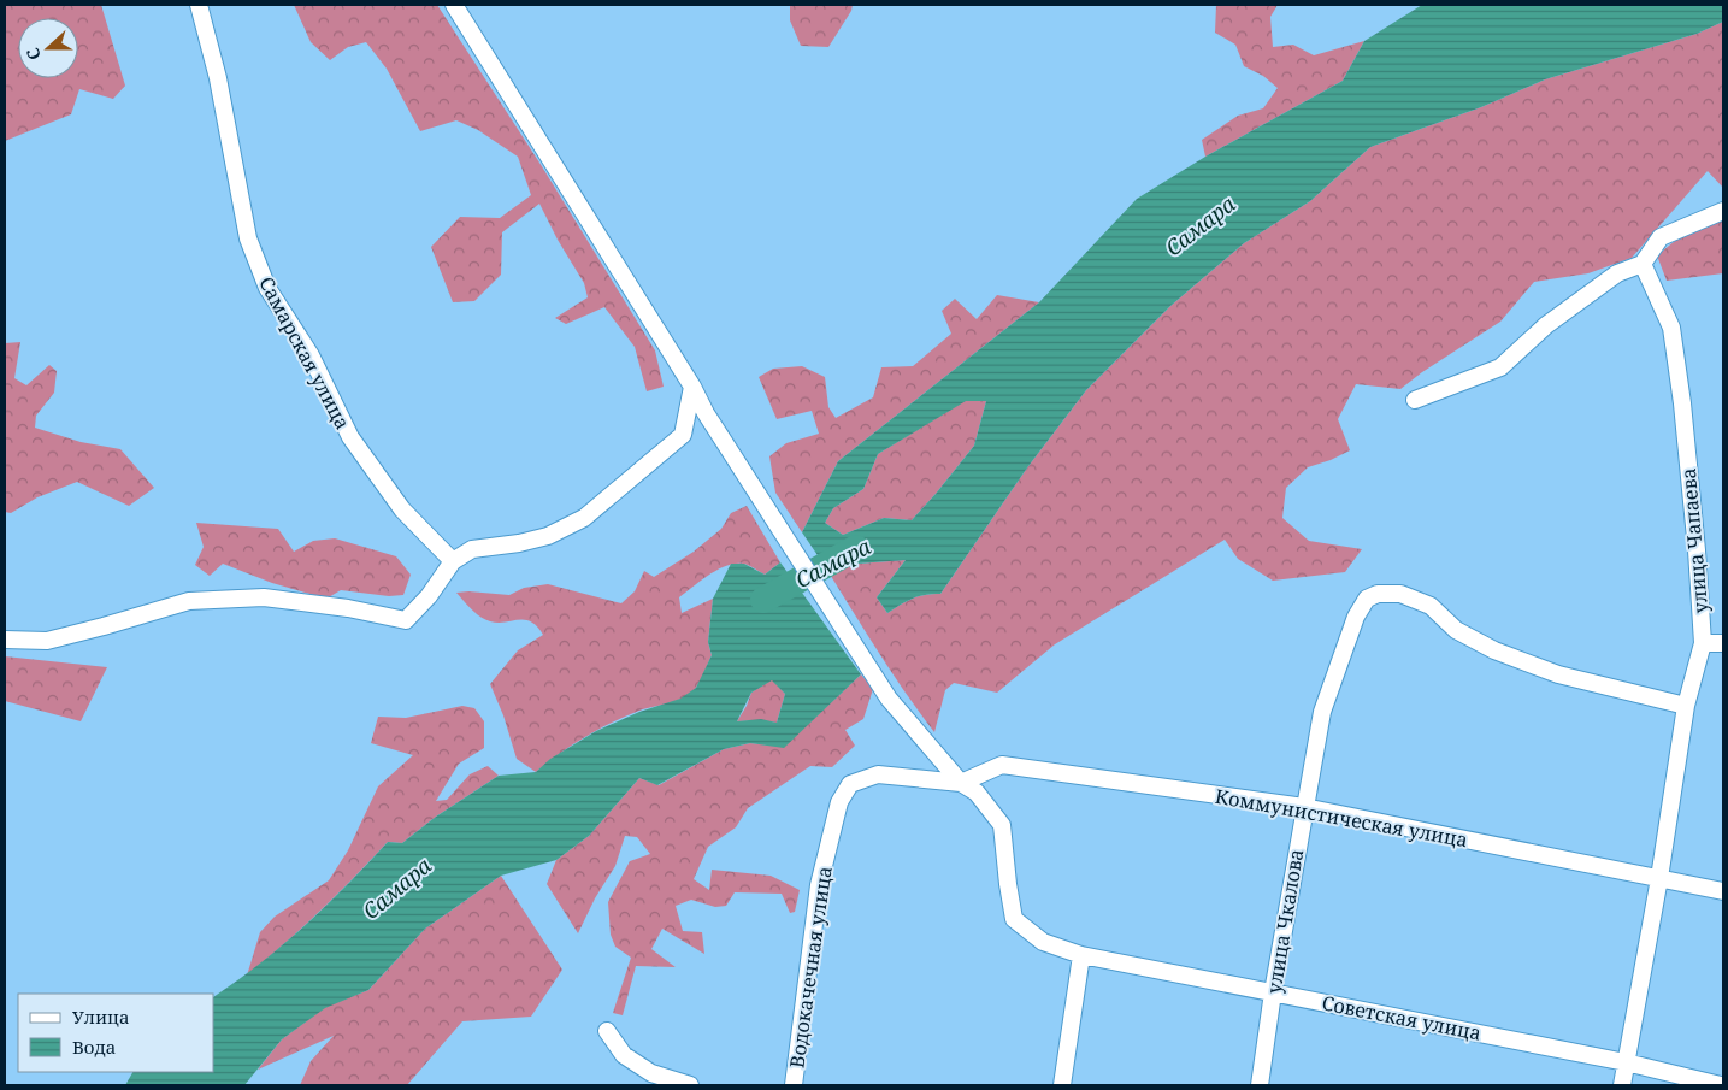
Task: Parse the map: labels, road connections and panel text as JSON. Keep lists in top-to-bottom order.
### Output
{
  "streets": {
    "street": [
      "Самарская улица",
      "улица Чапаева",
      "Коммунистическая улица",
      "улица Чкалова",
      "Водокачечная улица",
      "Советская улица"
    ]
  },
  "crossings": [
    ["улица Чапаева", "Коммунистическая улица"],
    ["улица Чапаева", "улица Чкалова"],
    ["улица Чапаева", "Советская улица"],
    ["Коммунистическая улица", "улица Чкалова"],
    ["Коммунистическая улица", "Водокачечная улица"],
    ["Коммунистическая улица", "Советская улица"],
    ["улица Чкалова", "Советская улица"],
    ["Водокачечная улица", "Советская улица"]
  ],
  "water": ["Самара"],
  "legend": ["Улица", "Вода"],
  "north": "left"
}
